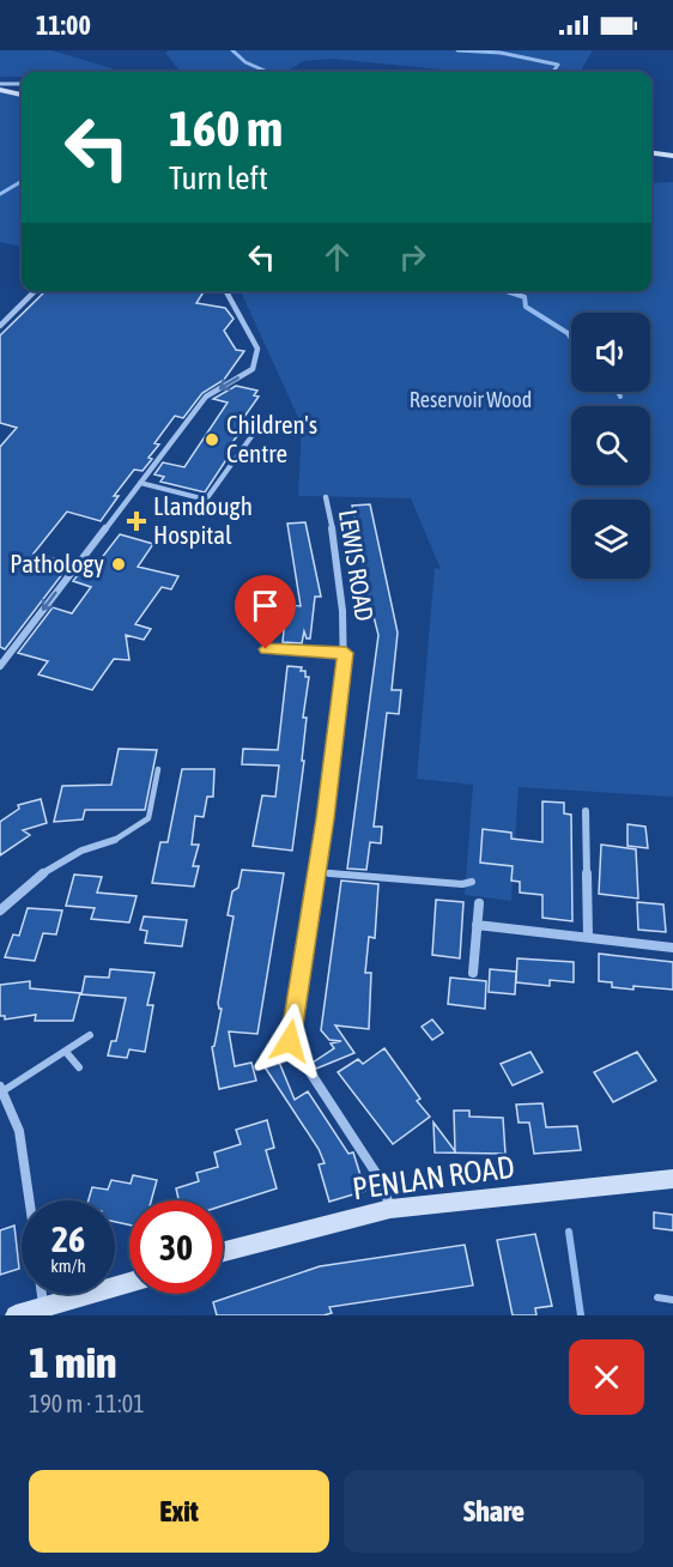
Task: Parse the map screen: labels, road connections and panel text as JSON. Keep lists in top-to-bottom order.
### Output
{
  "streets": {
    "main road": ["PENLAN ROAD"],
    "street": ["LEWIS ROAD"]
  },
  "crossings": [
    ["LEWIS ROAD", "PENLAN ROAD"]
  ],
  "parks": ["Reservoir Wood"],
  "places": {
    "other": ["Children's Centre", "Pathology"],
    "health": ["Llandough Hospital"]
  },
  "page": {
    "status": "11:00",
    "turn": ["160 m", "Turn left"],
    "speed": "26 km/h",
    "limit": "30",
    "heading": ["1 min", "190 m · 11:01"],
    "buttons": ["Exit", "Share"]
  }
}
